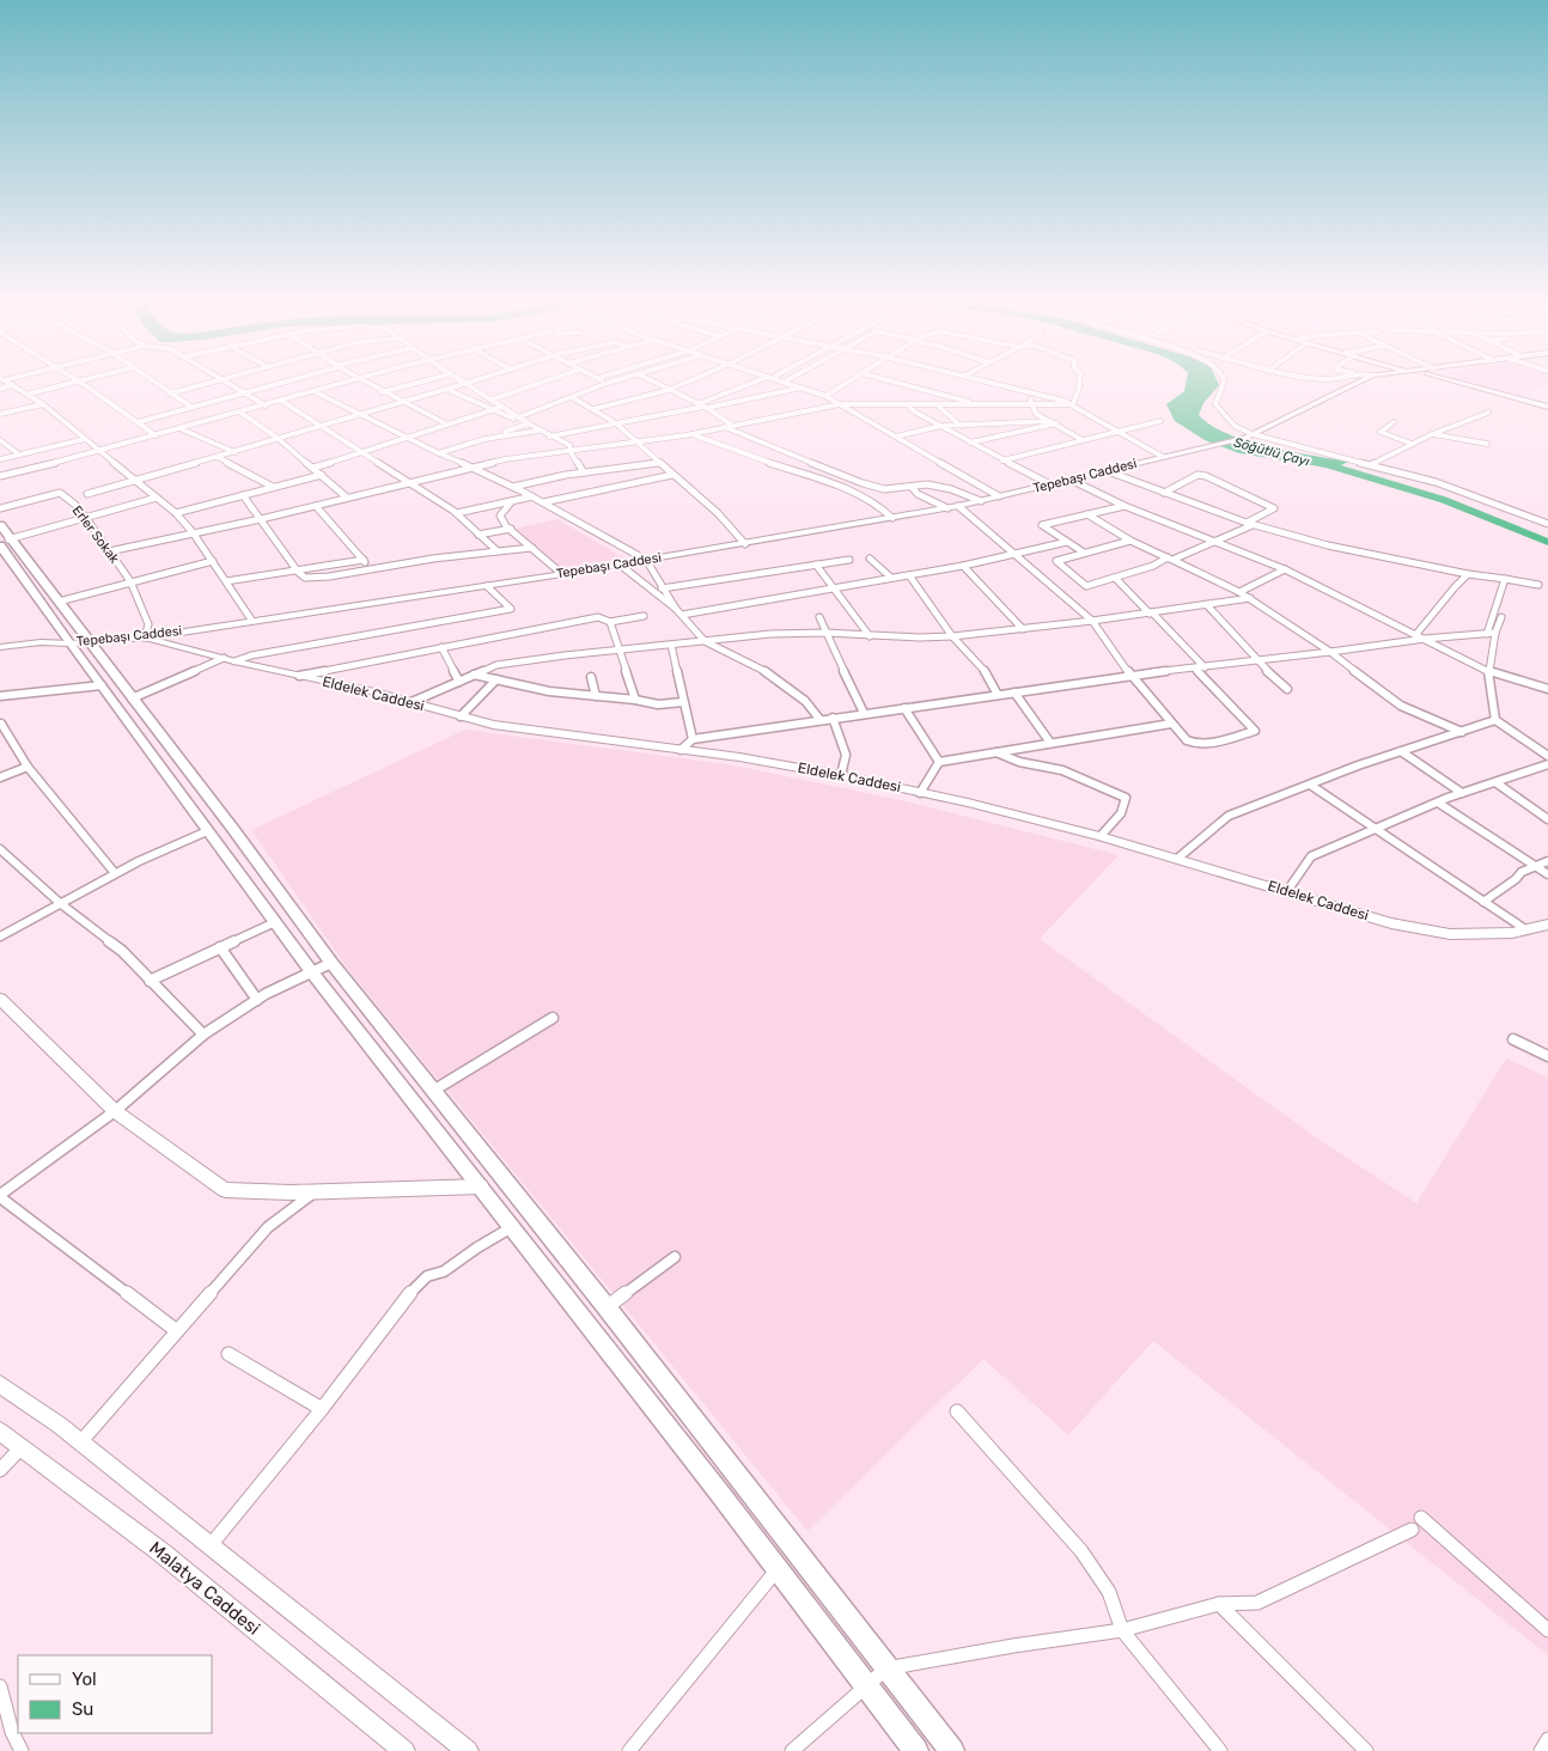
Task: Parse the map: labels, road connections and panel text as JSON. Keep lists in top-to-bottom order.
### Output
{
  "streets": {
    "street": [
      "Tepebaşı Caddesi",
      "Erler Sokak",
      "Eldelek Caddesi",
      "Malatya Caddesi"
    ]
  },
  "crossings": [
    ["Tepebaşı Caddesi", "Erler Sokak"],
    ["Tepebaşı Caddesi", "Eldelek Caddesi"],
    ["Erler Sokak", "Eldelek Caddesi"]
  ],
  "water": ["Söğütlü Çayı"],
  "legend": ["Yol", "Su"]
}
